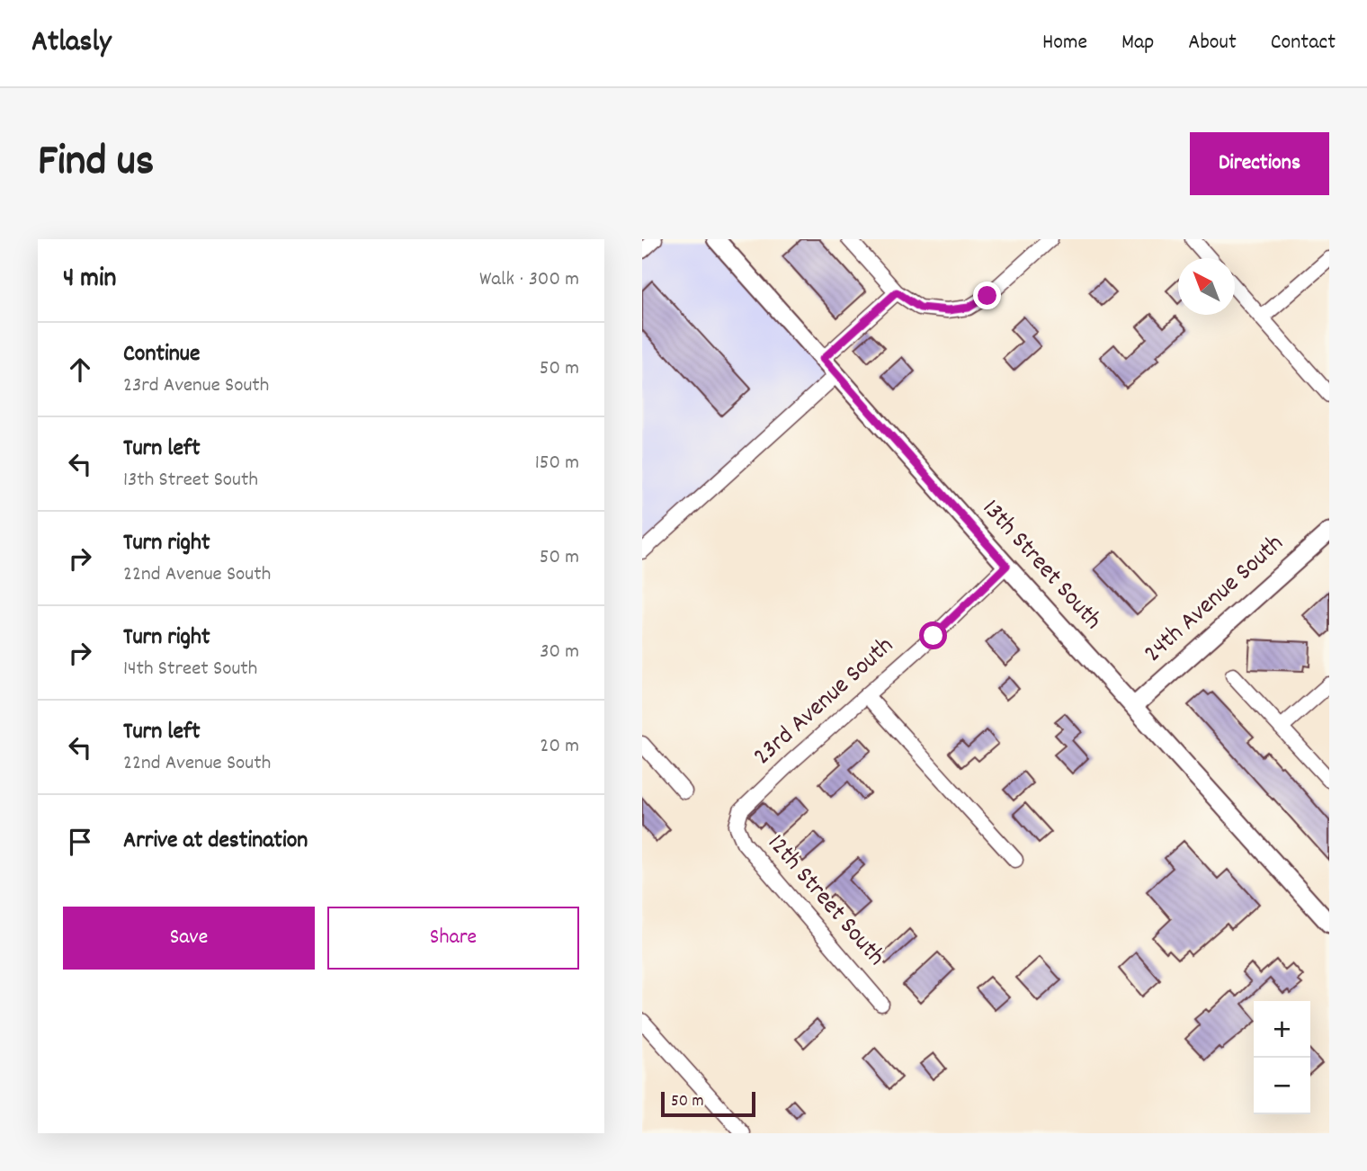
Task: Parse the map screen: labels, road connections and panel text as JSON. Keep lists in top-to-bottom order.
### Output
{
  "streets": {
    "street": [
      "13th Street South",
      "24th Avenue South",
      "23rd Avenue South",
      "12th Street South"
    ]
  },
  "crossings": [
    ["13th Street South", "24th Avenue South"],
    ["13th Street South", "23rd Avenue South"],
    ["23rd Avenue South", "12th Street South"]
  ],
  "scale_bar": "50 m",
  "north": "top left",
  "page": {
    "header": "Atlasly",
    "nav": [
      "Home",
      "Map",
      "About",
      "Contact"
    ],
    "title": "Find us",
    "buttons": [
      "Directions",
      ["Save", "Share"]
    ],
    "heading": ["4 min", "Walk · 300 m"],
    "list": [
      ["Continue", "23rd Avenue South", "50 m"],
      ["Turn left", "13th Street South", "150 m"],
      ["Turn right", "22nd Avenue South", "50 m"],
      ["Turn right", "14th Street South", "30 m"],
      ["Turn left", "22nd Avenue South", "20 m"],
      "Arrive at destination"
    ],
    "map_buttons": ["+", "−"],
    "scale": "50 m"
  }
}
